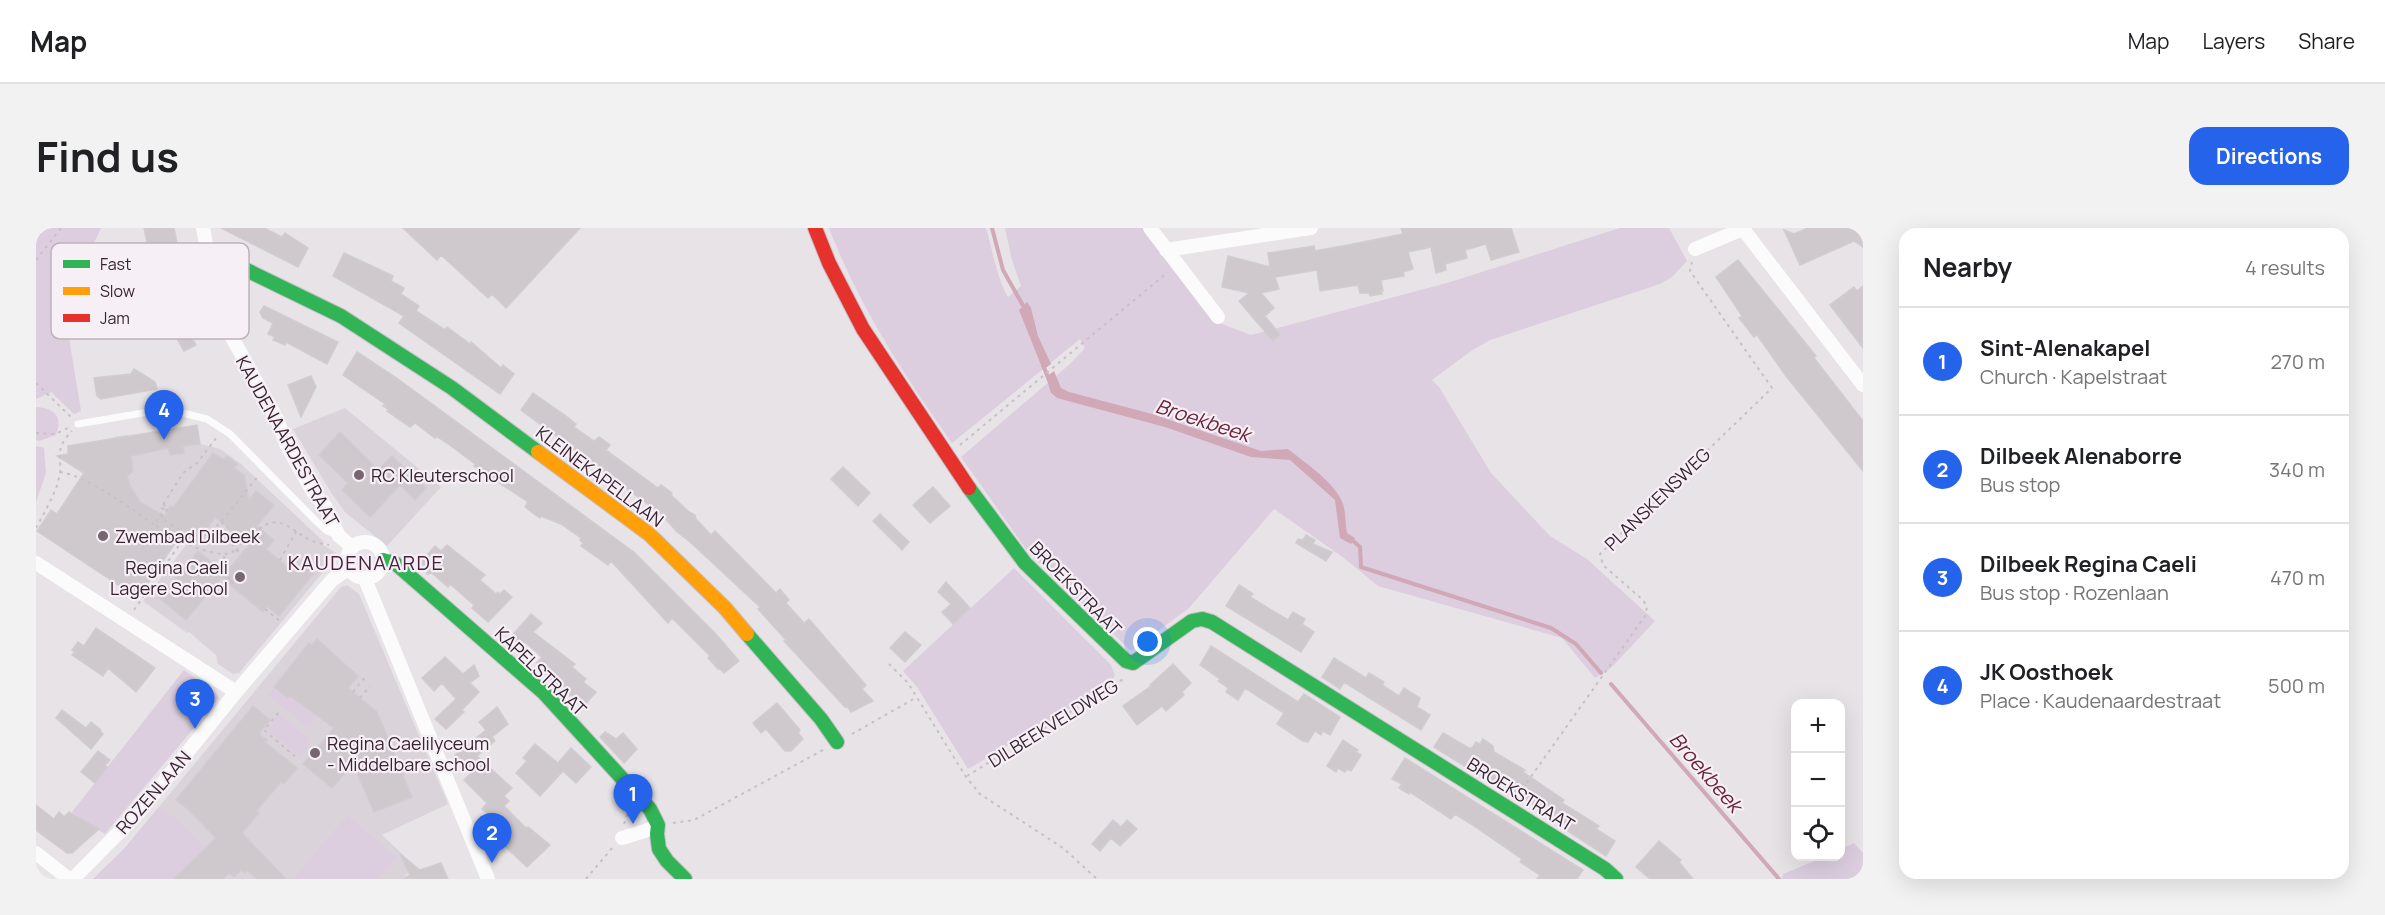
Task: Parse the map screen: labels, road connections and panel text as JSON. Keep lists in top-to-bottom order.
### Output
{
  "streets": {
    "street": [
      "KAUDENAARDESTRAAT",
      "KLEINEKAPELLAAN",
      "BROEKSTRAAT",
      "KAPELSTRAAT",
      "ROZENLAAN"
    ],
    "path": ["PLANSKENSWEG", "DILBEEKVELDWEG"]
  },
  "crossings": [
    ["KAUDENAARDESTRAAT", "KAPELSTRAAT"],
    ["KAUDENAARDESTRAAT", "ROZENLAAN"],
    ["PLANSKENSWEG", "BROEKSTRAAT"],
    ["BROEKSTRAAT", "DILBEEKVELDWEG"],
    ["KAPELSTRAAT", "ROZENLAAN"]
  ],
  "districts": ["KAUDENAARDE"],
  "water": ["Broekbeek"],
  "places": [
    "RC Kleuterschool",
    "Zwembad Dilbeek",
    "Regina Caeli Lagere School",
    "Regina Caelilyceum - Middelbare school"
  ],
  "legend": ["Fast", "Slow", "Jam"],
  "page": {
    "header": "Map",
    "nav": ["Map", "Layers", "Share"],
    "title": "Find us",
    "buttons": "Directions",
    "heading": ["Nearby", "4 results"],
    "list": [
      {
        "mark": "1",
        "name": "Sint-Alenakapel",
        "note": "Church · Kapelstraat",
        "value": "270 m"
      },
      {
        "mark": "2",
        "name": "Dilbeek Alenaborre",
        "note": "Bus stop",
        "value": "340 m"
      },
      {
        "mark": "3",
        "name": "Dilbeek Regina Caeli",
        "note": "Bus stop · Rozenlaan",
        "value": "470 m"
      },
      {
        "mark": "4",
        "name": "JK Oosthoek",
        "note": "Place · Kaudenaardestraat",
        "value": "500 m"
      }
    ],
    "pins": [
      "4",
      "3",
      "1",
      "2"
    ],
    "map_buttons": ["+", "−"]
  }
}
